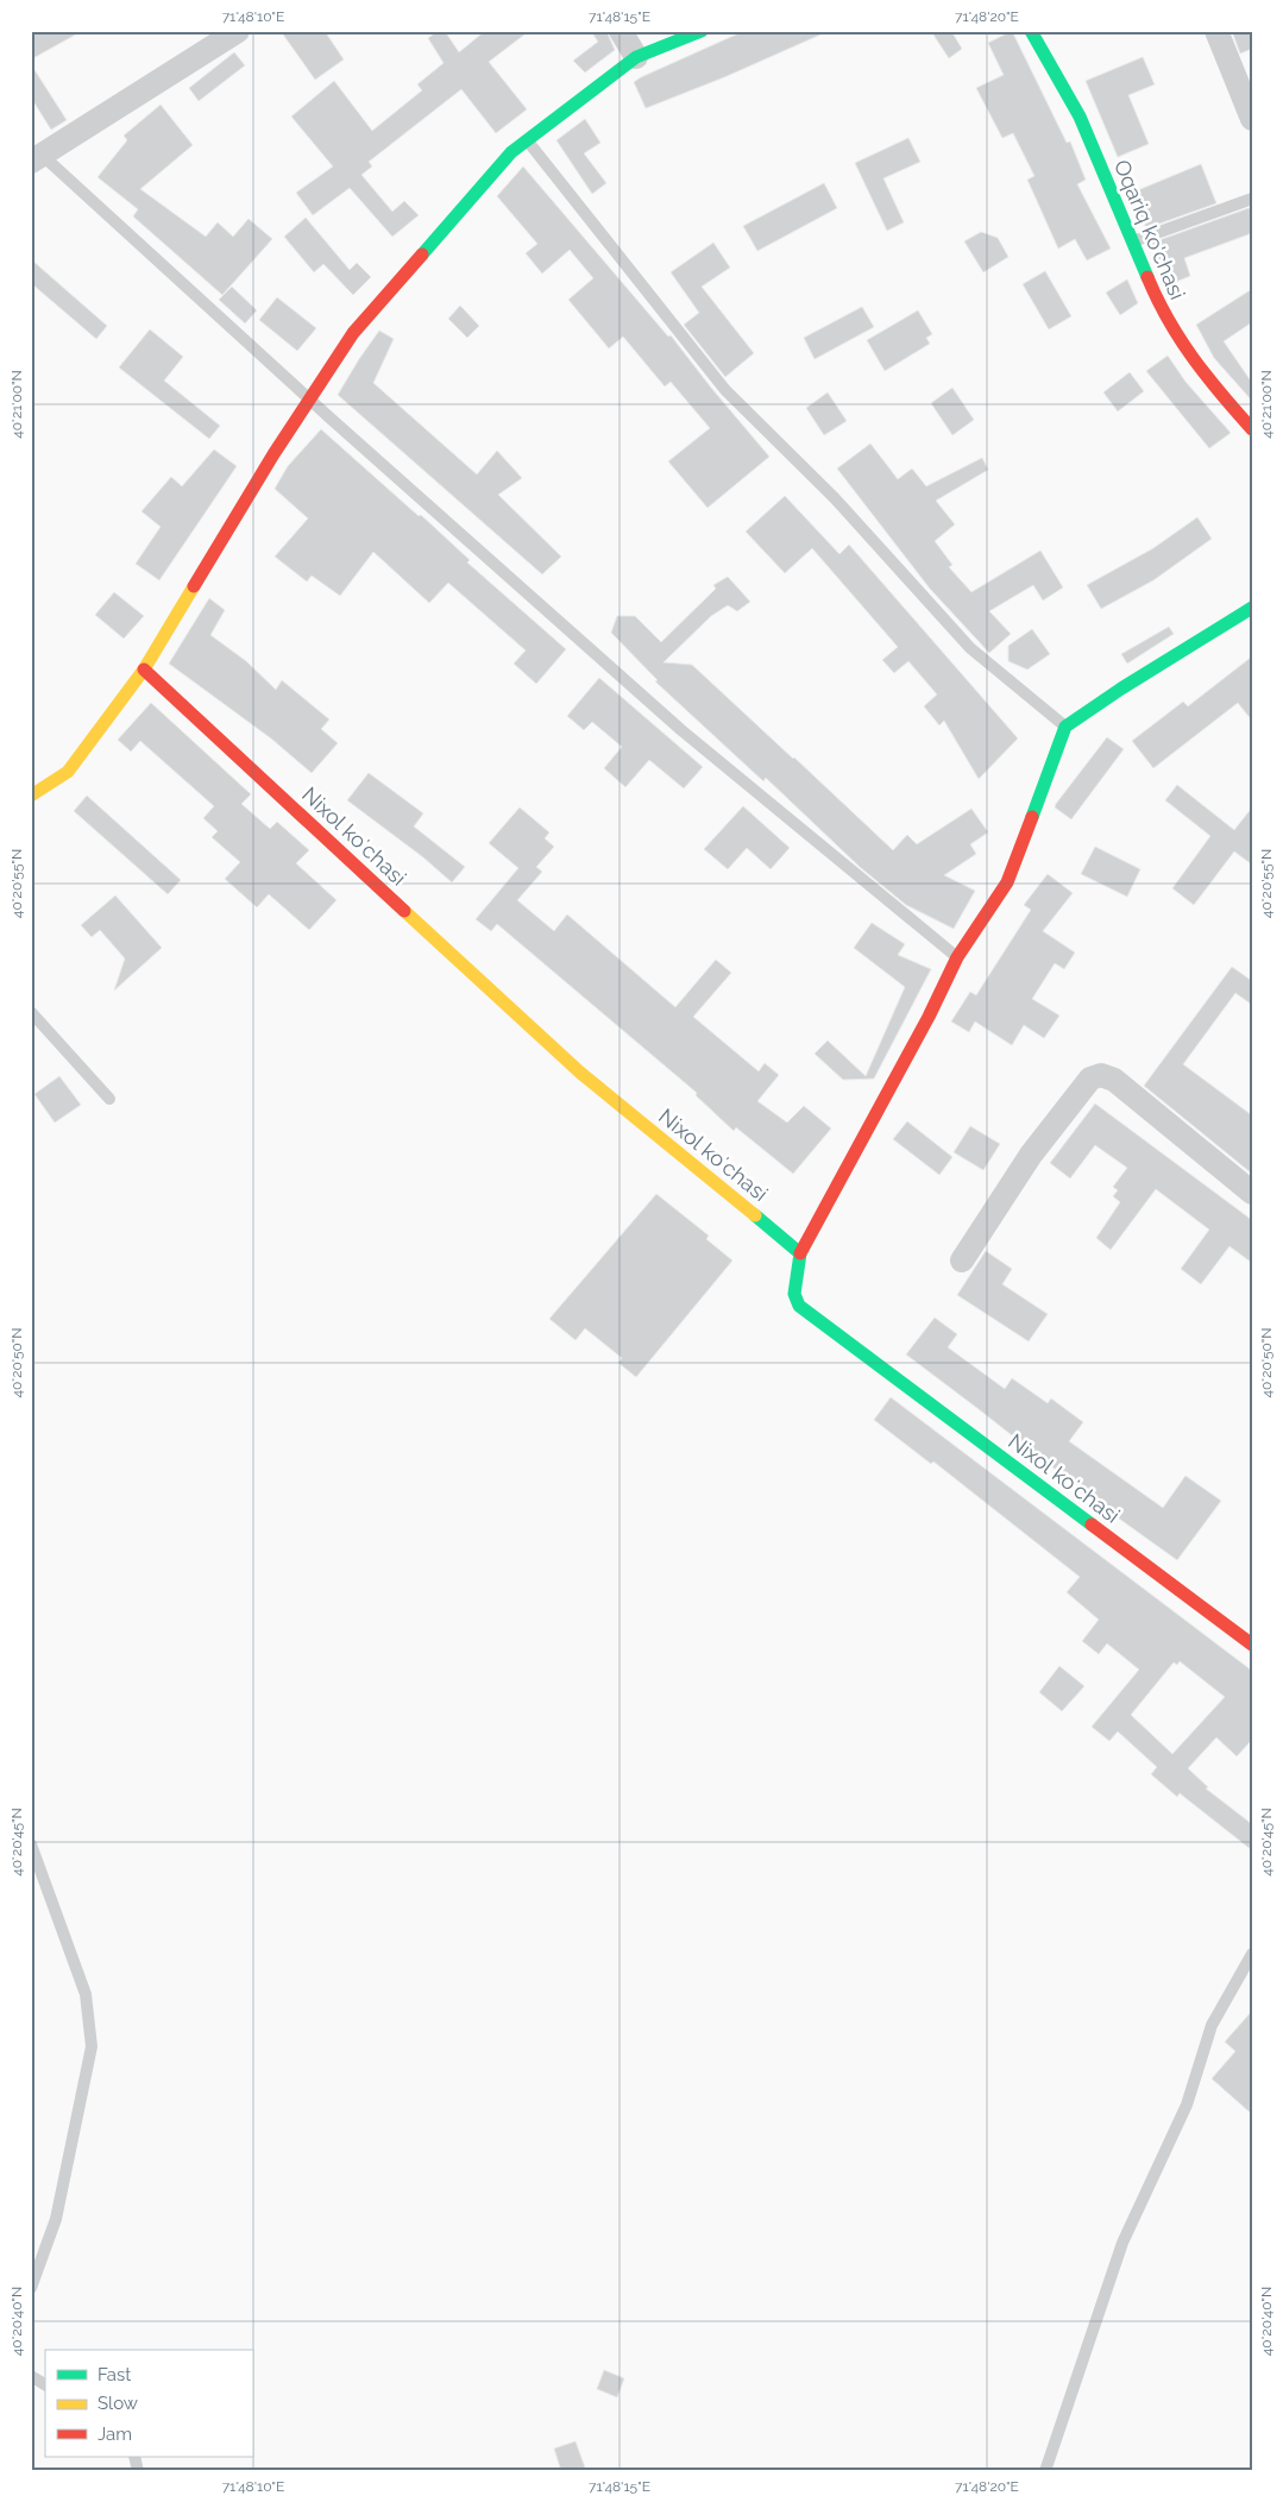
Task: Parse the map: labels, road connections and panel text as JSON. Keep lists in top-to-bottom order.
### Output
{
  "streets": {
    "street": ["Oqariq ko'chasi", "Nixol koʻchasi"]
  },
  "legend": ["Fast", "Slow", "Jam"],
  "coordinates": [
    "71°48'10\"E",
    "71°48'15\"E",
    "71°48'20\"E",
    "40°21'00\"N",
    "40°20'55\"N",
    "40°20'50\"N",
    "40°20'45\"N",
    "40°20'40\"N"
  ]
}
